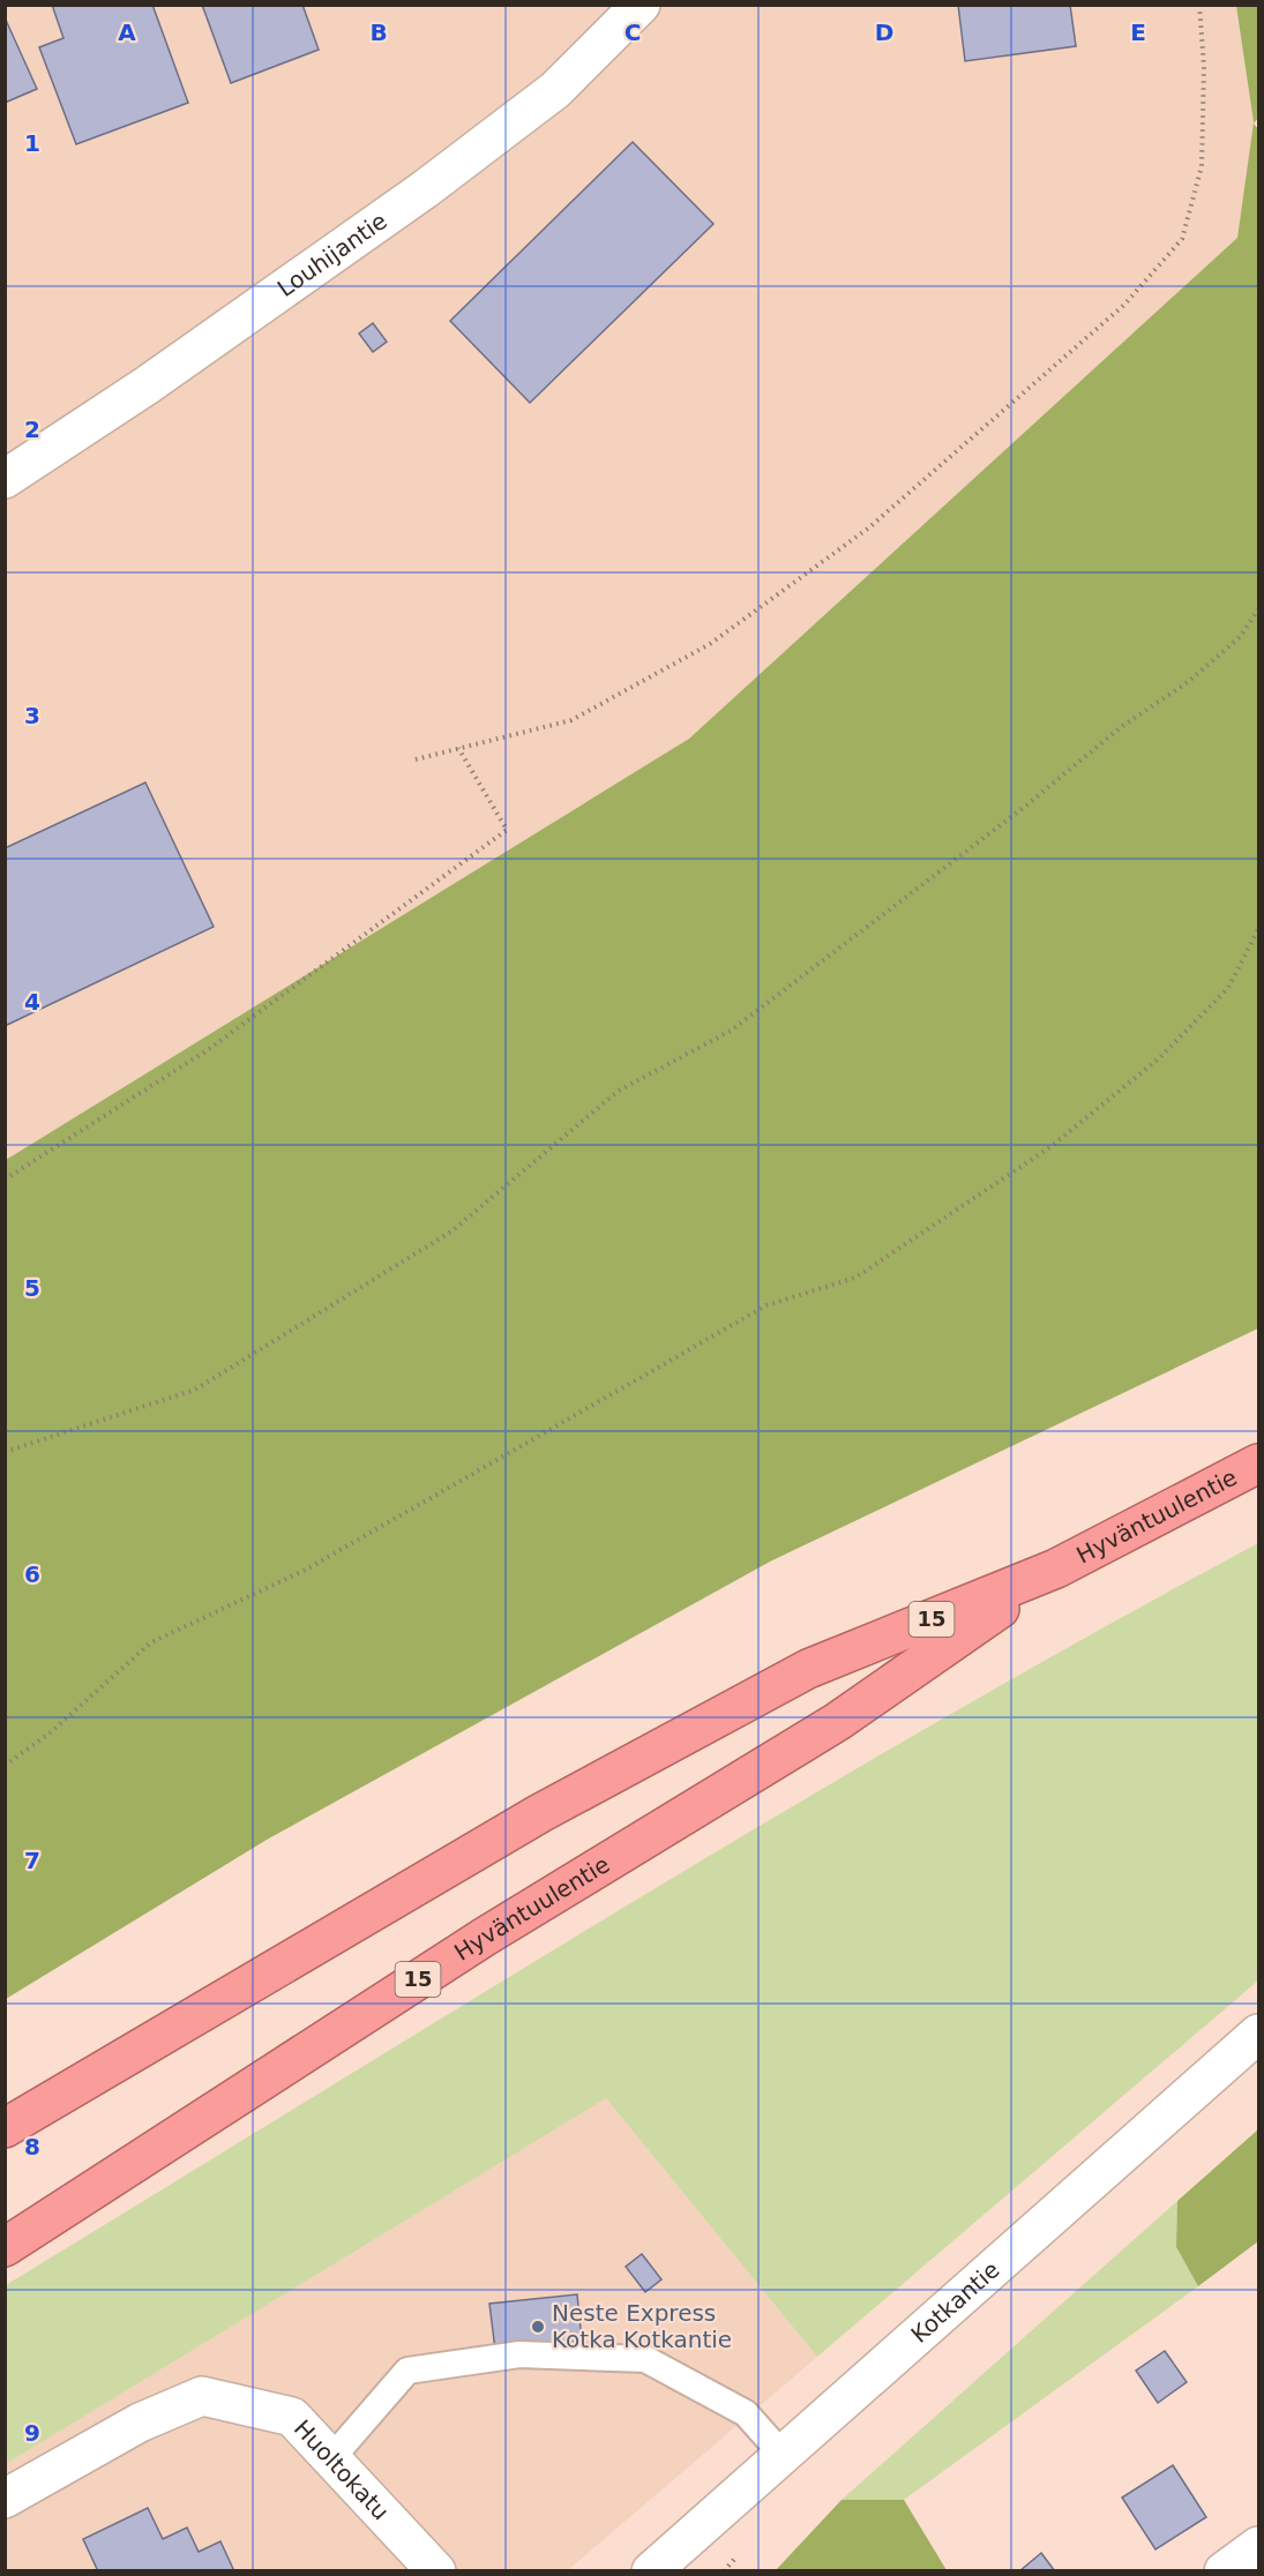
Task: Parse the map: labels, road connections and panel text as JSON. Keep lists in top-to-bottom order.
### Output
{
  "streets": {
    "highway": ["Hyväntuulentie", "15"],
    "street": ["Louhijantie", "Kotkantie", "Huoltokatu"]
  },
  "places": ["Neste Express Kotka Kotkantie"],
  "grid": {
    "columns": [
      "A",
      "B",
      "C",
      "D",
      "E"
    ],
    "rows": [
      "1",
      "2",
      "3",
      "4",
      "5",
      "6",
      "7",
      "8",
      "9"
    ]
  }
}
